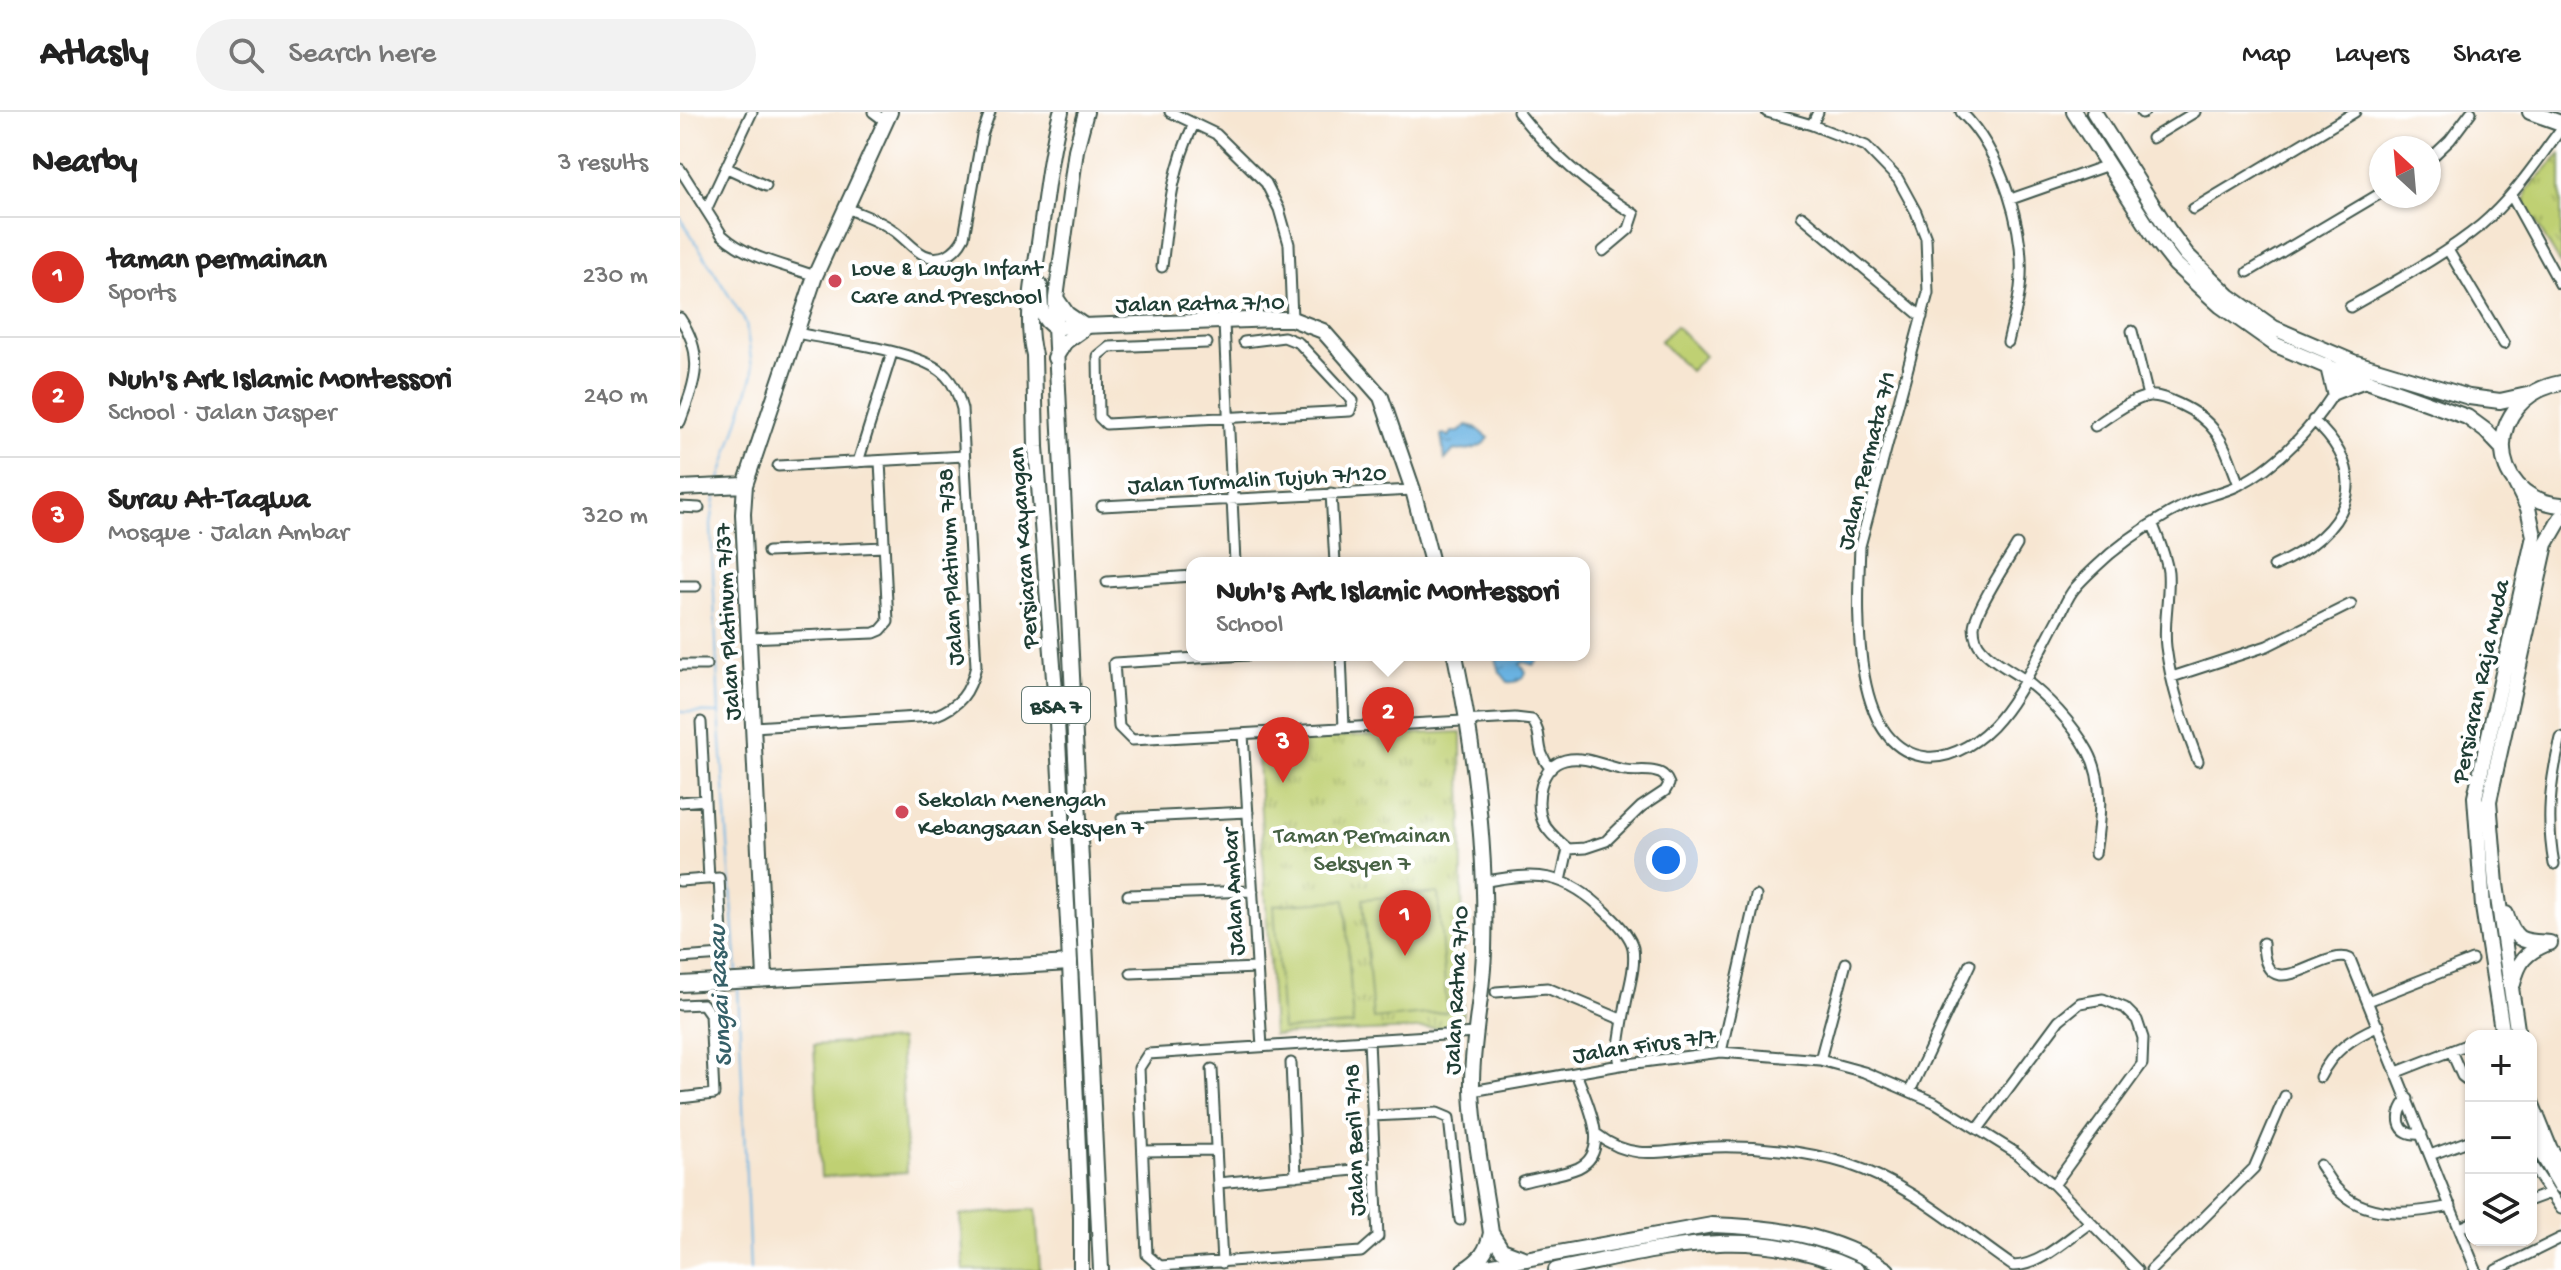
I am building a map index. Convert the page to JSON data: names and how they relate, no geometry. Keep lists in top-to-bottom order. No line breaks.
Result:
{"streets":{"main road":["Jalan Ratna 7/10","Persiaran Kayangan","Jalan Platinum 7/37","Persiaran Raja Muda","BSA 7"],"street":["Jalan Permata 7/1","Jalan Turmalin Tujuh 7/120","Jalan Platinum 7/38","Jalan Ambar","Jalan Firus 7/7","Jalan Beril 7/18"]},"crossings":[["Jalan Ratna 7/10","Jalan Turmalin Tujuh 7/120"],["Jalan Ratna 7/10","Persiaran Kayangan"],["Jalan Ratna 7/10","Jalan Firus 7/7"],["Jalan Platinum 7/38","Jalan Platinum 7/37"]],"water":["Sungai Rasau"],"parks":["Taman Permainan Seksyen 7"],"places":["Love & Laugh Infant Care and Preschool","Sekolah Menengah Kebangsaan Seksyen 7"],"north":"top left","page":{"header":"Atlasly","search":"Search here","nav":["Map","Layers","Share"],"heading":["Nearby","3 results"],"list":[{"mark":"1","name":"taman permainan","note":"Sports","value":"230 m"},{"mark":"2","name":"Nuh's Ark Islamic Montessori","note":"School · Jalan Jasper","value":"240 m"},{"mark":"3","name":"Surau At-Taqwa","note":"Mosque · Jalan Ambar","value":"320 m"}],"popup":["Nuh's Ark Islamic Montessori","School"],"pins":["2","3","1"],"map_buttons":["+","−"]}}
